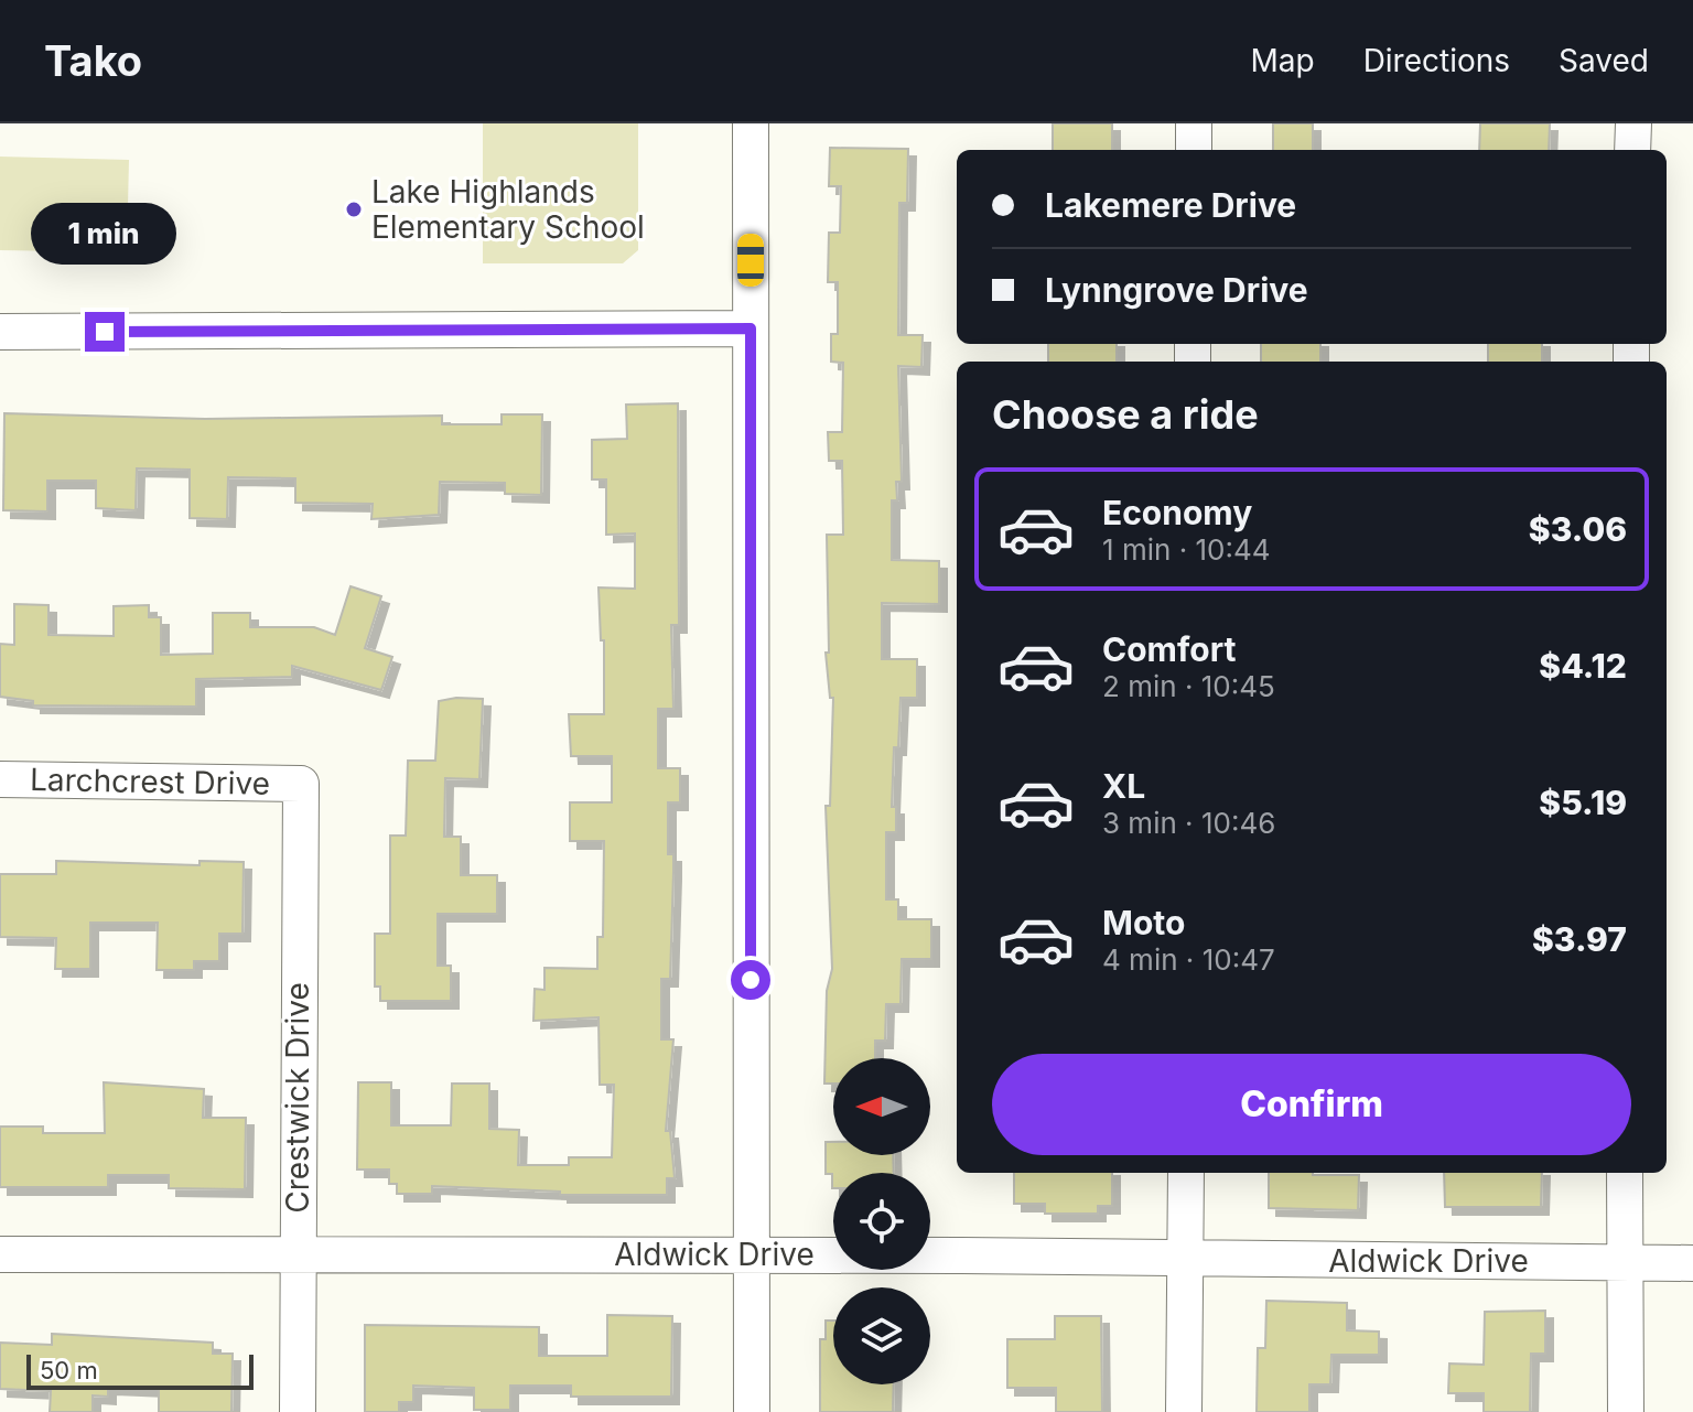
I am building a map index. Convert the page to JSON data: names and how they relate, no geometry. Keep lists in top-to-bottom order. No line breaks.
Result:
{"streets":{"street":["Larchcrest Drive","Crestwick Drive","Aldwick Drive"]},"crossings":[["Larchcrest Drive","Crestwick Drive"],["Crestwick Drive","Aldwick Drive"]],"places":["Lake Highlands Elementary School"],"scale_bar":"50 m","north":"left","page":{"header":"Tako","nav":["Map","Directions","Saved"],"banner":["Lakemere Drive","Lynngrove Drive"],"bubble":"1 min","heading":"Choose a ride","list":[{"name":"Economy","note":"1 min · 10:44","value":"$3.06"},{"name":"Comfort","note":"2 min · 10:45","value":"$4.12"},{"name":"XL","note":"3 min · 10:46","value":"$5.19"},{"name":"Moto","note":"4 min · 10:47","value":"$3.97"}],"buttons":"Confirm","scale":"50 m"}}
